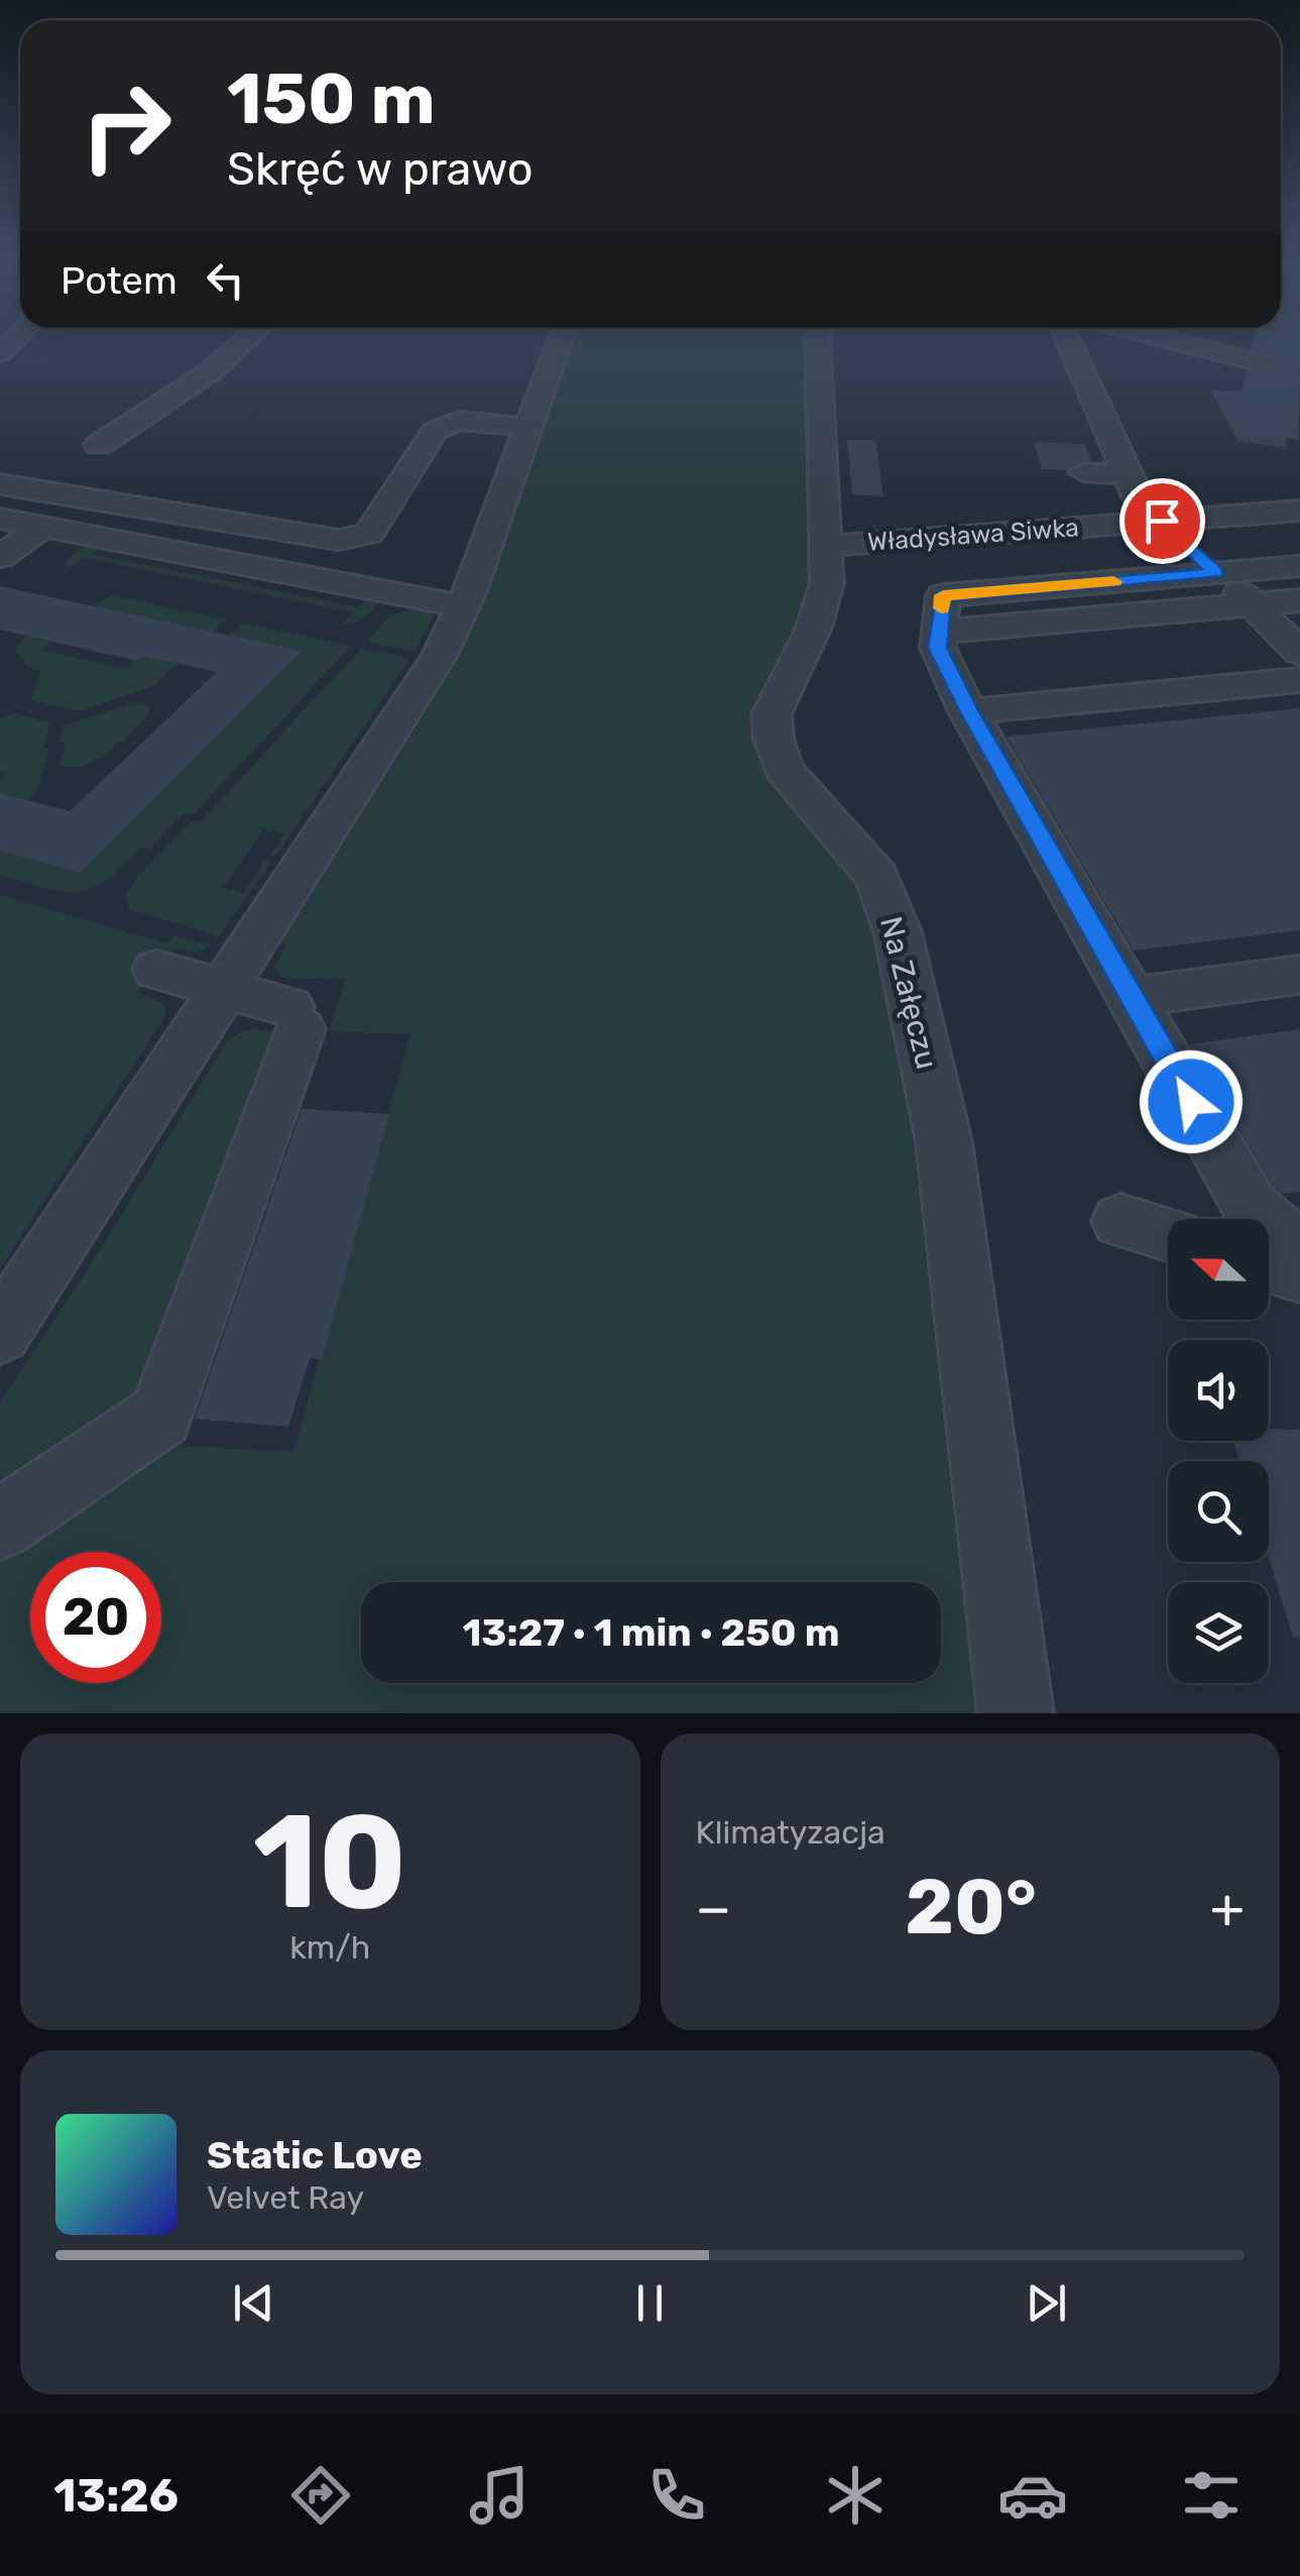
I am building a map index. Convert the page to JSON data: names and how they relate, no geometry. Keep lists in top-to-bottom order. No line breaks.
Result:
{"streets":{"street":["Władysława Siwka","Na Załęczu"]},"crossings":[["Władysława Siwka","Na Załęczu"]],"north":"left","page":{"turn":["150 m","Skręć w prawo"],"then":"Potem","limit":"20","trip":"13:27 · 1 min · 250 m","tile":[["10","km/h"],"Klimatyzacja"],"heat":["−","20°","+"],"song":["Static Love","Velvet Ray"],"tabs":"13:26"}}
